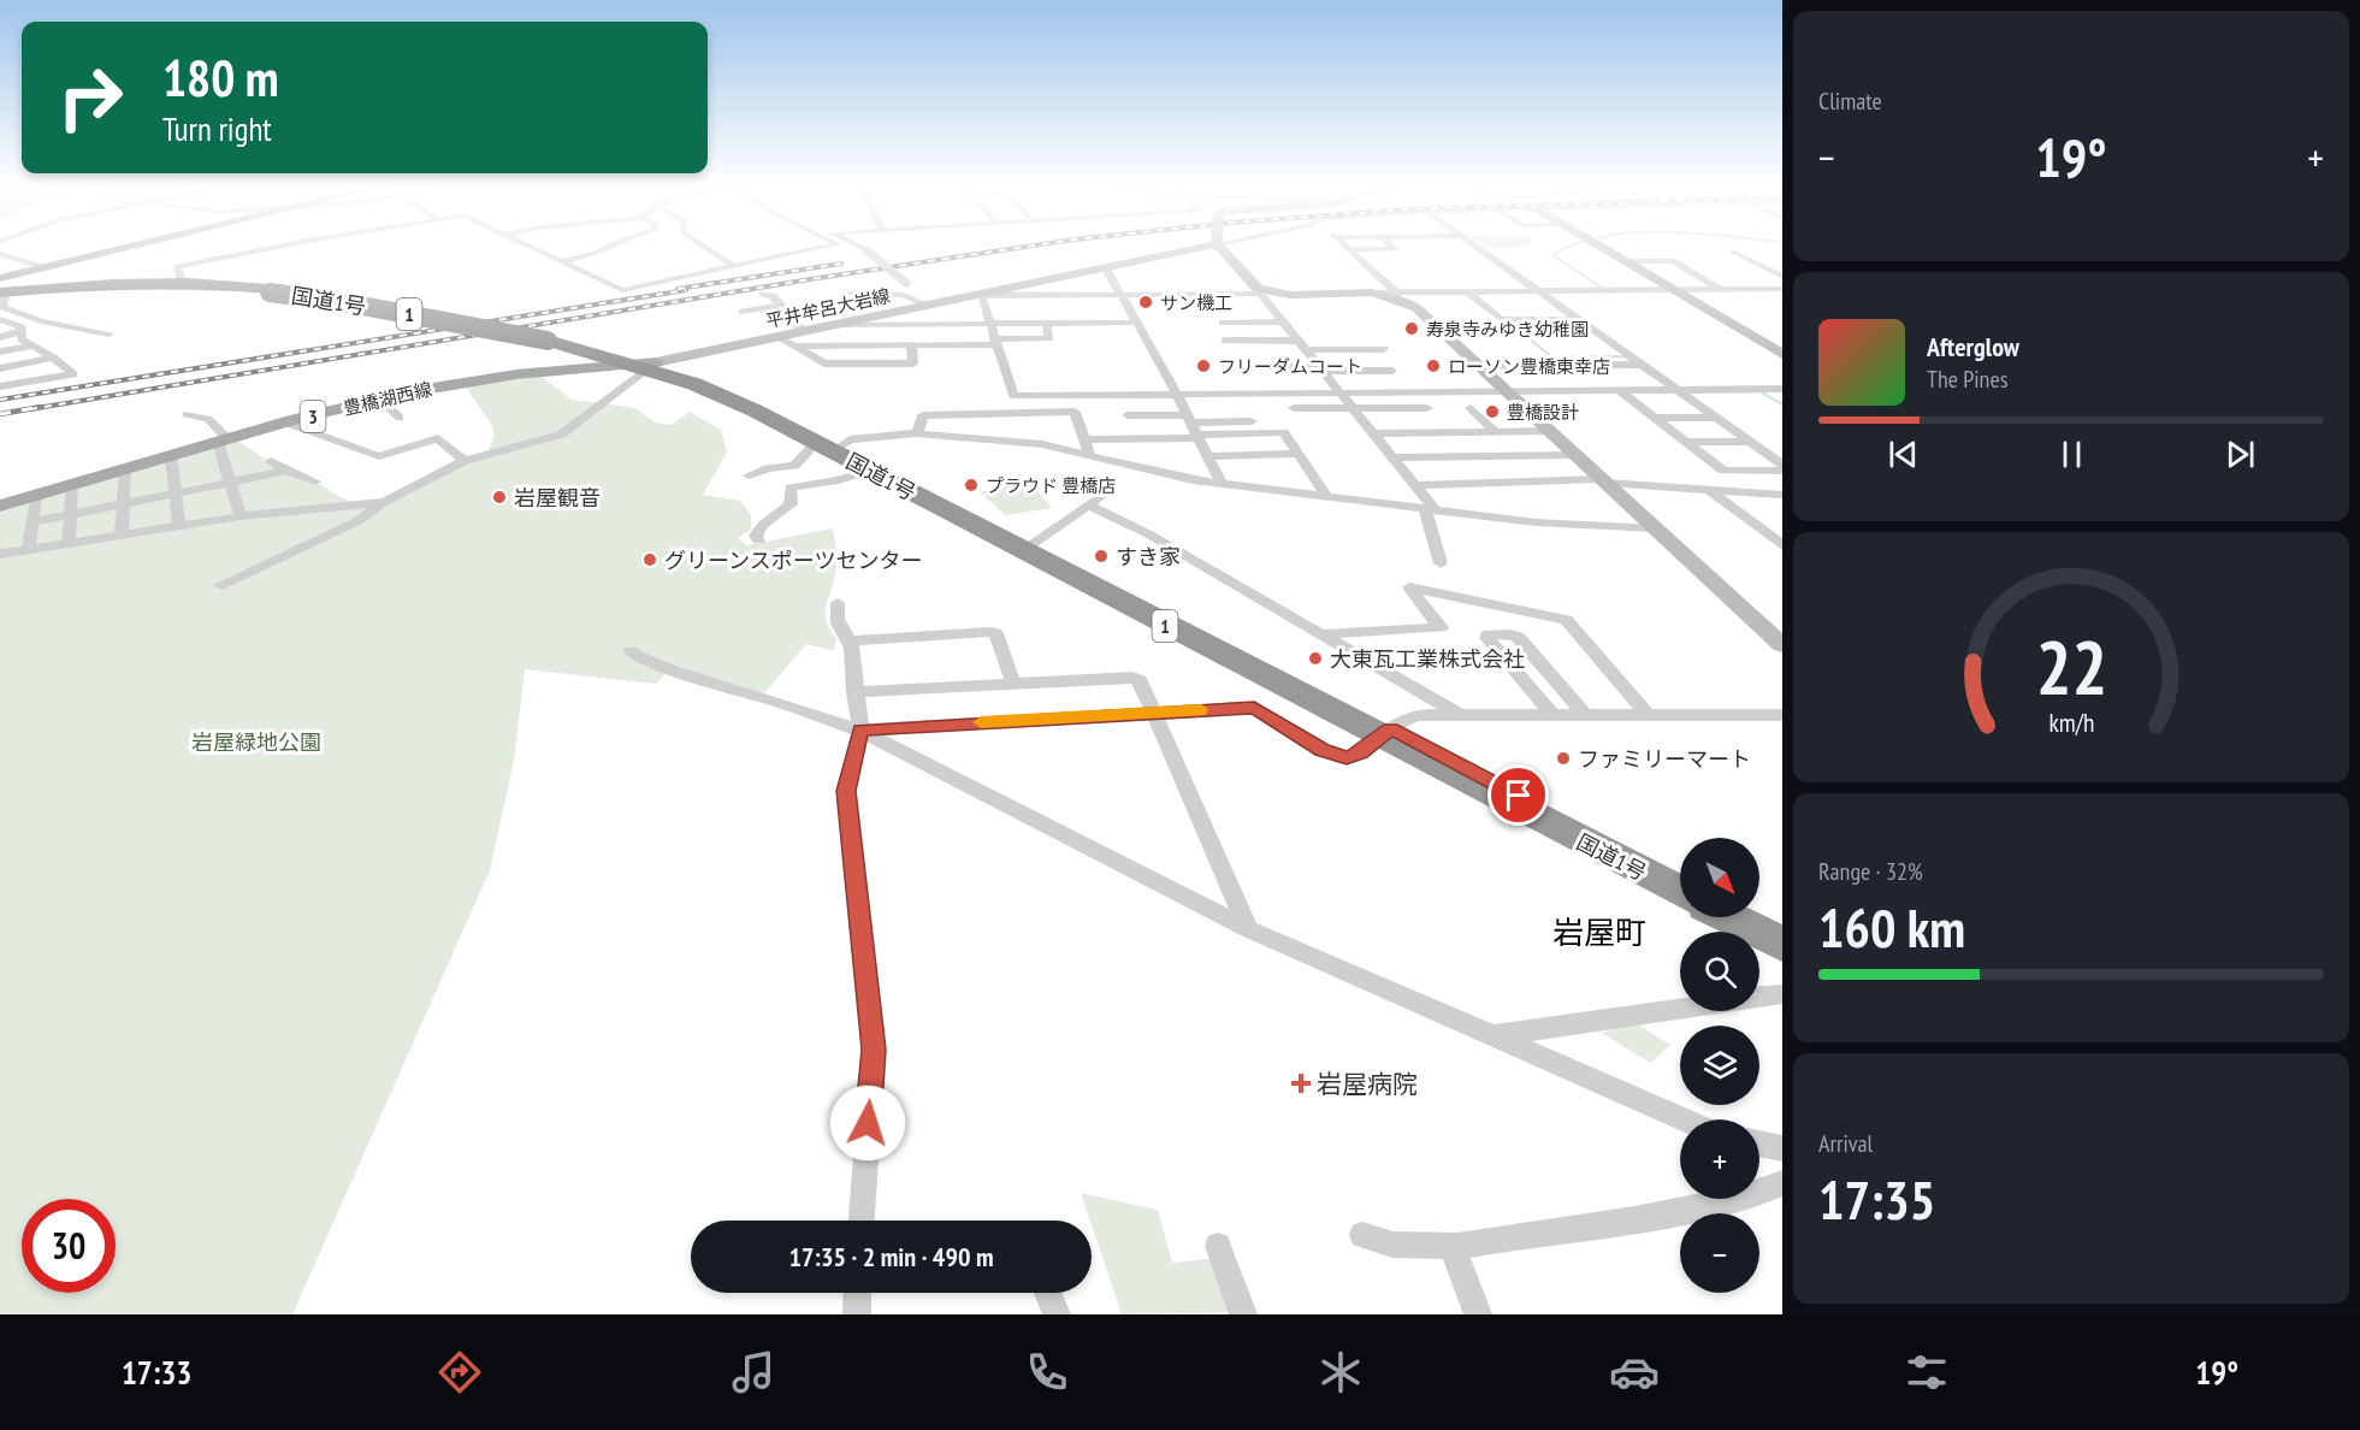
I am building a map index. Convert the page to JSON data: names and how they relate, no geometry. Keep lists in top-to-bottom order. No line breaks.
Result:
{"streets":{"highway":["国道1号","1"],"main road":["豊橋湖西線","3"],"street":["平井牟呂大岩線"]},"crossings":[["国道1号","平井牟呂大岩線"],["国道1号","豊橋湖西線"],["平井牟呂大岩線","豊橋湖西線"]],"districts":["岩屋町"],"parks":["岩屋緑地公園"],"places":{"other":["サン機工","寿泉寺みゆき幼稚園","フリーダムコート","ローソン豊橋東幸店","豊橋設計","プラウド 豊橋店","岩屋観音","すき家","グリーンスポーツセンター","大東瓦工業株式会社","ファミリーマート"],"health":["岩屋病院"]},"north":"bottom right","page":{"tile":["Climate",["Range · 32%","160 km"],["Arrival","17:35"]],"turn":["180 m","Turn right"],"heat":["−","19°","+"],"song":["Afterglow","The Pines"],"map_buttons":["+","−"],"limit":"30","trip":"17:35 · 2 min · 490 m","tabs":["17:33","19°"],"gauge":["22","km/h"]}}
